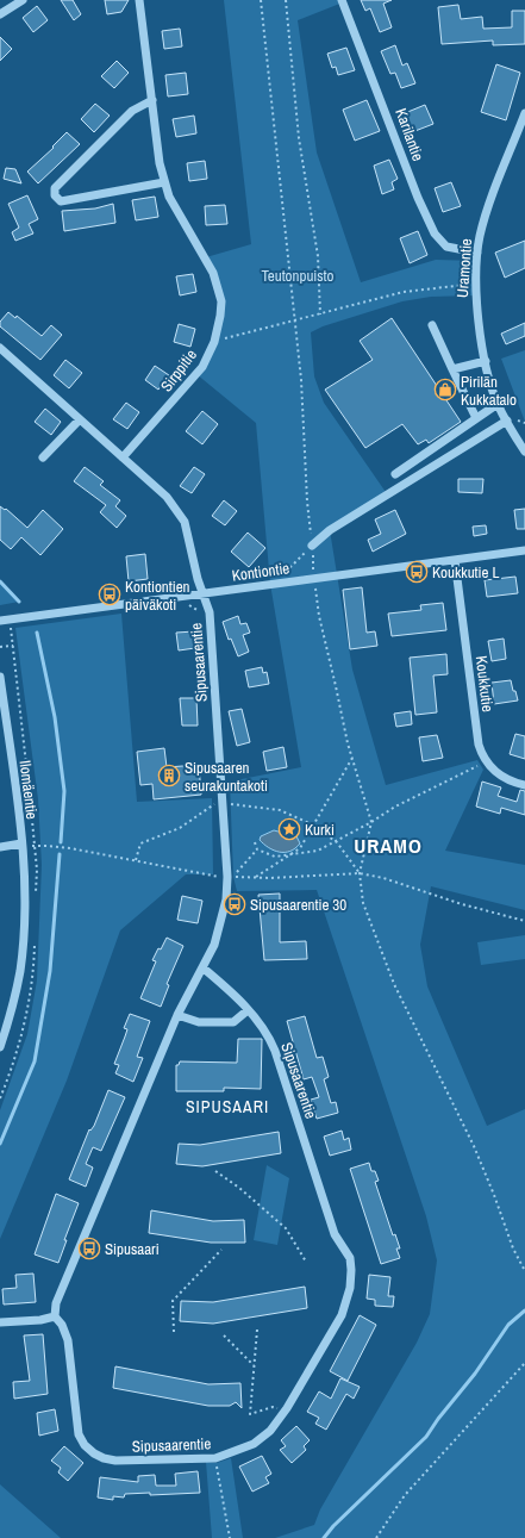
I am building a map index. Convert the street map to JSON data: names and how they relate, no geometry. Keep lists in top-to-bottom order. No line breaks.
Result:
{"streets":{"street":["Karilantie","Uramontie","Sirppitie","Kontiontie","Sipusaarentie","Koukkutie","Ilomäentie"]},"crossings":[["Karilantie","Uramontie"],["Sirppitie","Sipusaarentie"],["Kontiontie","Sipusaarentie"],["Kontiontie","Koukkutie"]],"districts":["URAMO","SIPUSAARI"],"parks":["Teutonpuisto"],"places":{"shop":["Pirilän Kukkatalo"],"bus stop":["Koukkutie L","Kontiontien päiväkoti","Sipusaarentie 30","Sipusaari"],"building":["Sipusaaren seurakuntakoti"],"place":["Kurki"]}}
